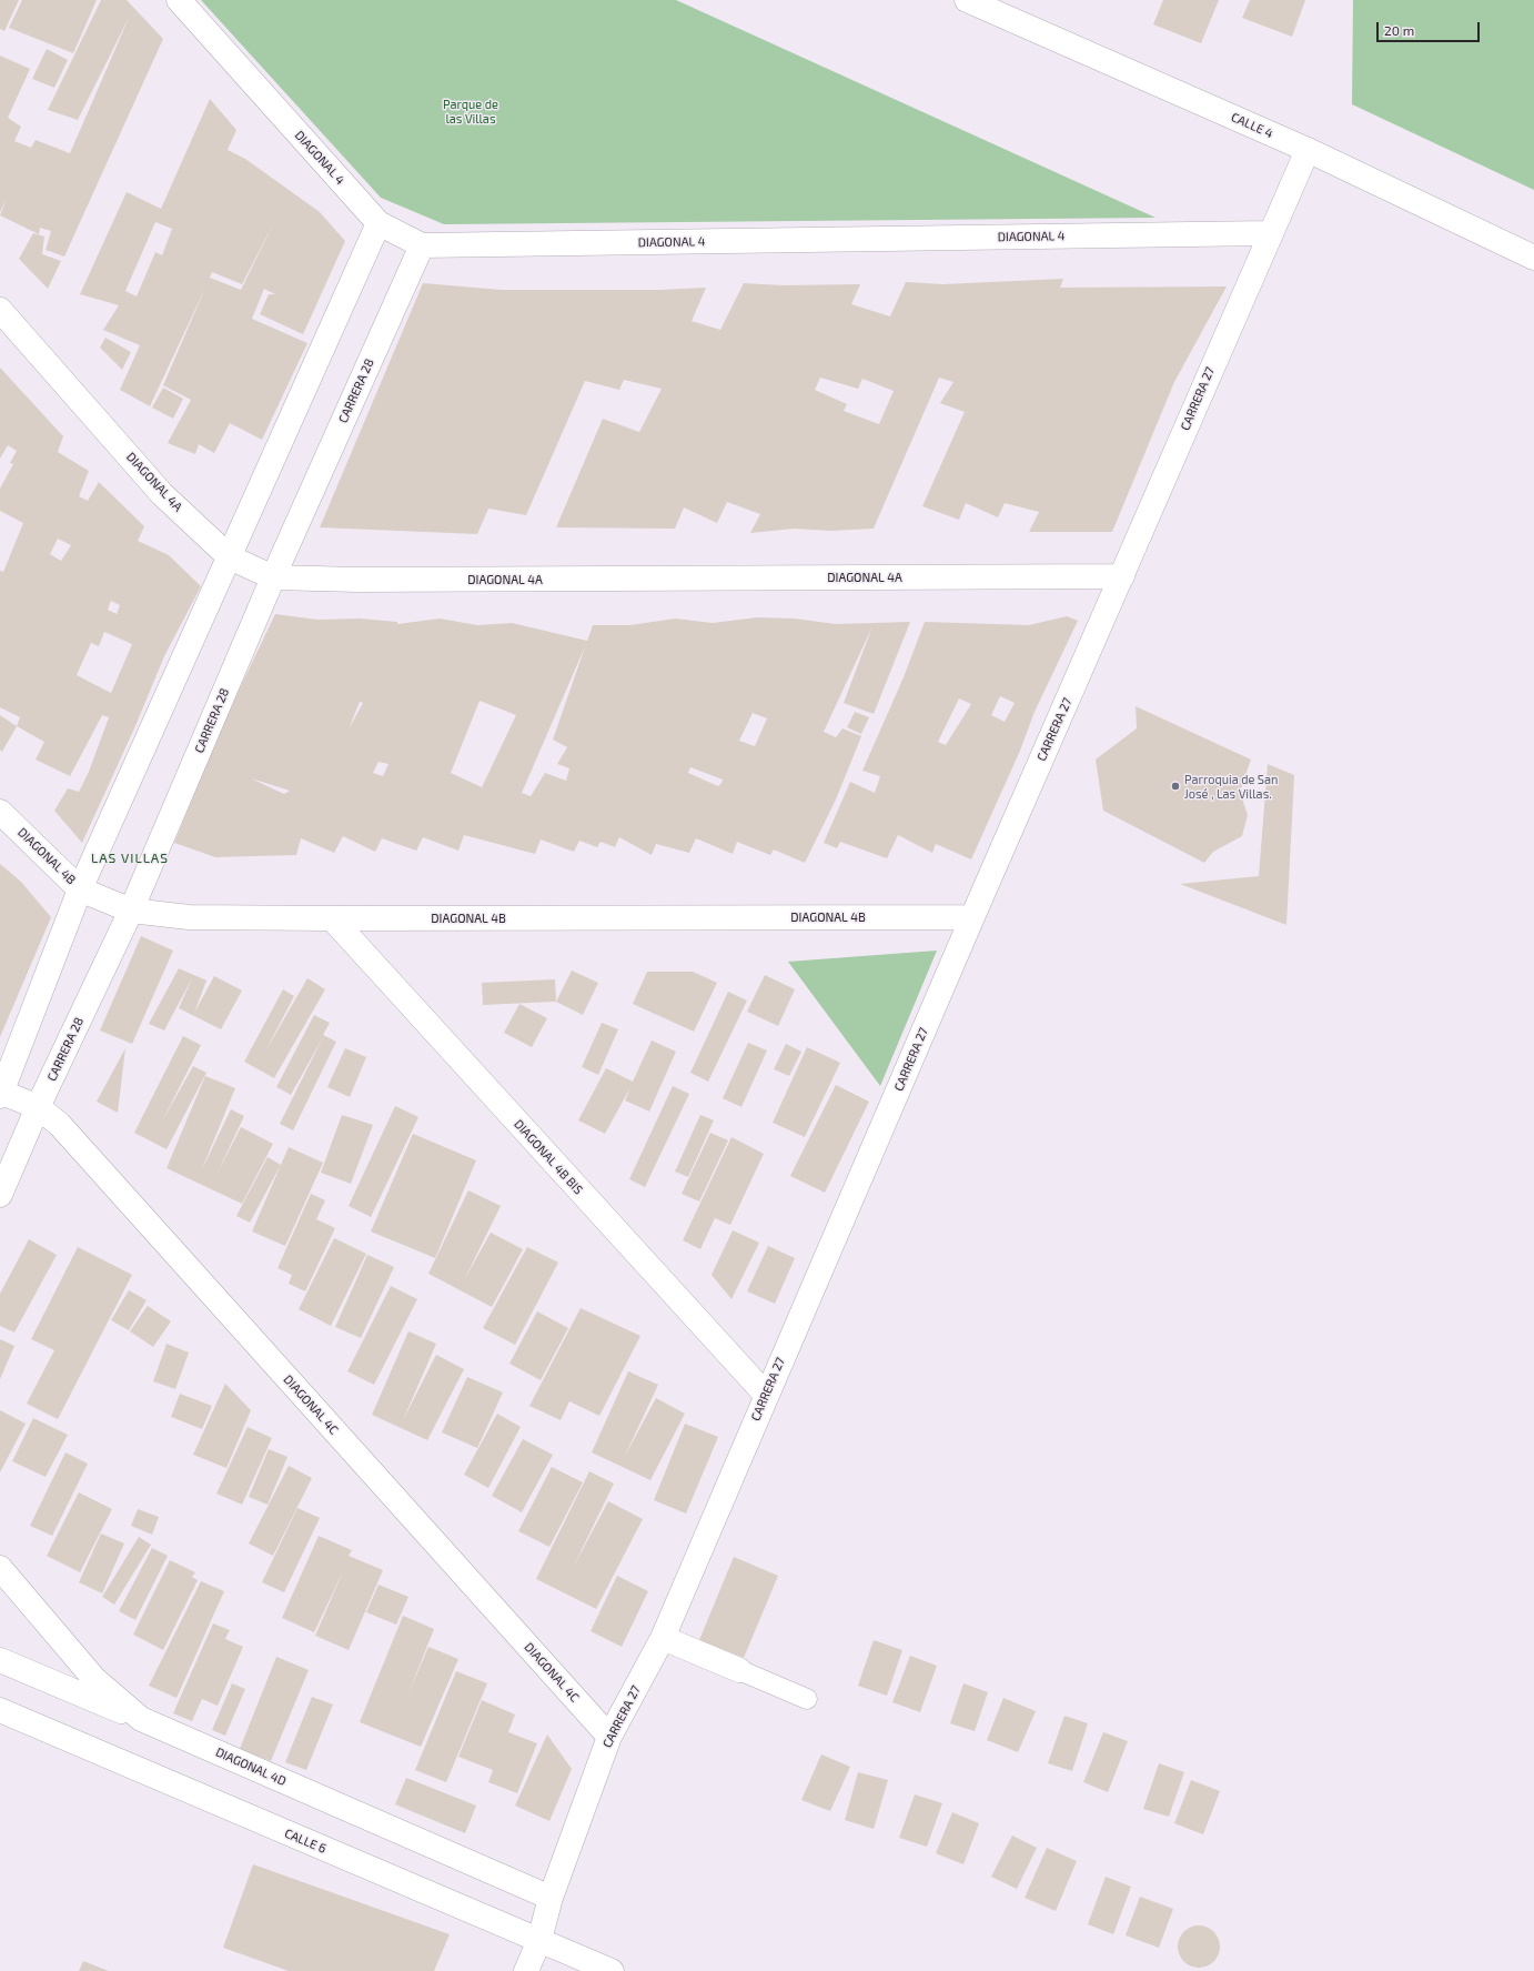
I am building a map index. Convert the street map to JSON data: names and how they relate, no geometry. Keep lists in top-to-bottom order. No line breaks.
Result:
{"streets":{"street":["CALLE 4","DIAGONAL 4","CARRERA 28","CARRERA 27","DIAGONAL 4A","DIAGONAL 4B","DIAGONAL 4B BIS","DIAGONAL 4C","DIAGONAL 4D","CALLE 6"]},"crossings":[["CALLE 4","CARRERA 27"],["DIAGONAL 4","CARRERA 28"],["DIAGONAL 4","CARRERA 27"],["CARRERA 28","DIAGONAL 4A"],["CARRERA 28","DIAGONAL 4B"],["CARRERA 28","DIAGONAL 4C"],["CARRERA 27","DIAGONAL 4A"],["CARRERA 27","DIAGONAL 4B"],["CARRERA 27","DIAGONAL 4B BIS"],["CARRERA 27","DIAGONAL 4C"],["CARRERA 27","DIAGONAL 4D"],["CARRERA 27","CALLE 6"],["DIAGONAL 4B","DIAGONAL 4B BIS"]],"districts":["LAS VILLAS"],"parks":["Parque de las Villas"],"places":["Parroquia de San José , Las Villas."],"scale_bar":"20 m"}
